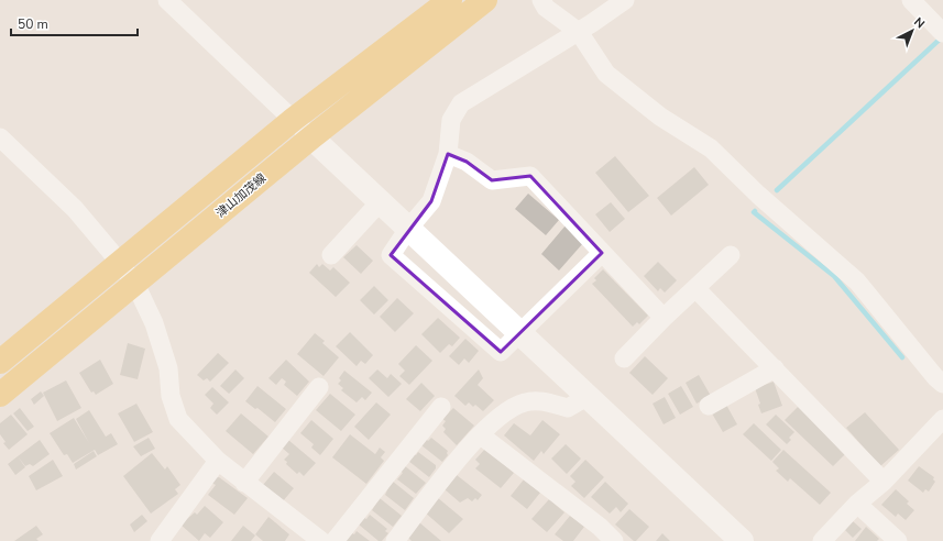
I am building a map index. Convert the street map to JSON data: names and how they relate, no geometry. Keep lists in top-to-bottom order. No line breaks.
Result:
{"streets":{"main road":["津山加茂線"]},"scale_bar":"50 m","north":"top right"}
